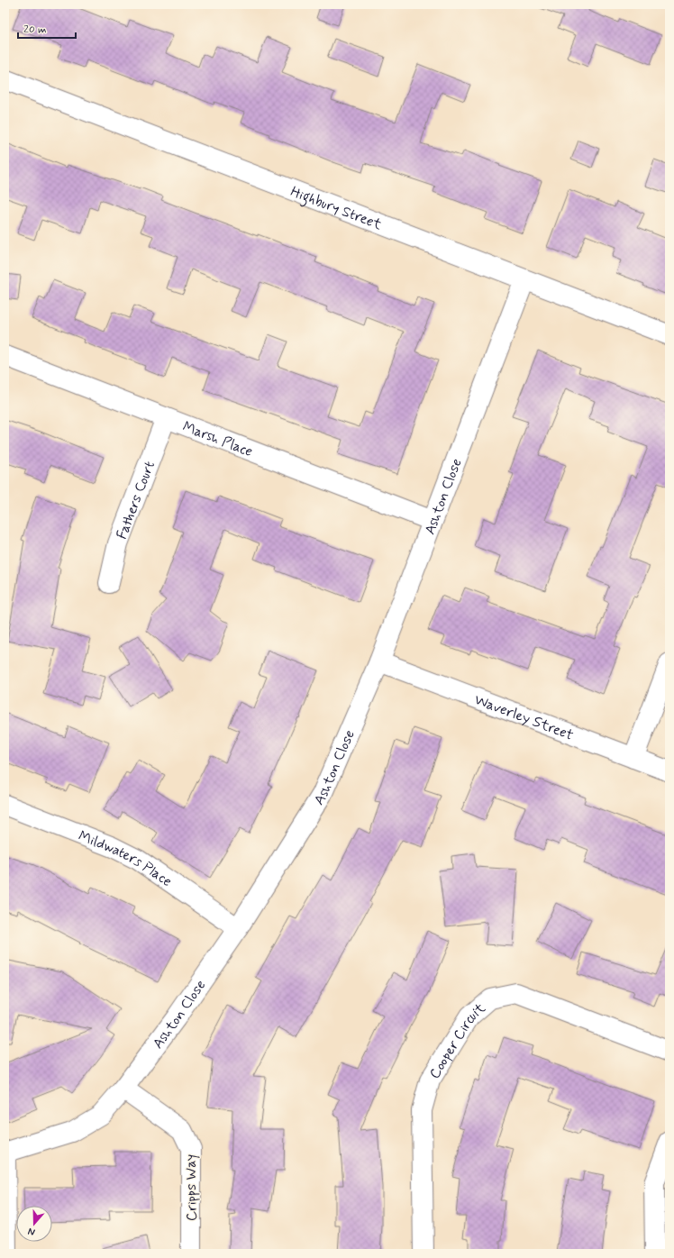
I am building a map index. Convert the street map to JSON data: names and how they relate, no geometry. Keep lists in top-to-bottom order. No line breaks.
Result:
{"streets":{"street":["Highbury Street","Marsh Place","Ashton Close","Fathers Court","Waverley Street","Mildwaters Place","Cooper Circuit","Cripps Way"]},"crossings":[["Highbury Street","Ashton Close"],["Marsh Place","Ashton Close"],["Marsh Place","Fathers Court"],["Ashton Close","Waverley Street"],["Ashton Close","Mildwaters Place"],["Ashton Close","Cripps Way"]],"scale_bar":"20 m","north":"bottom"}
